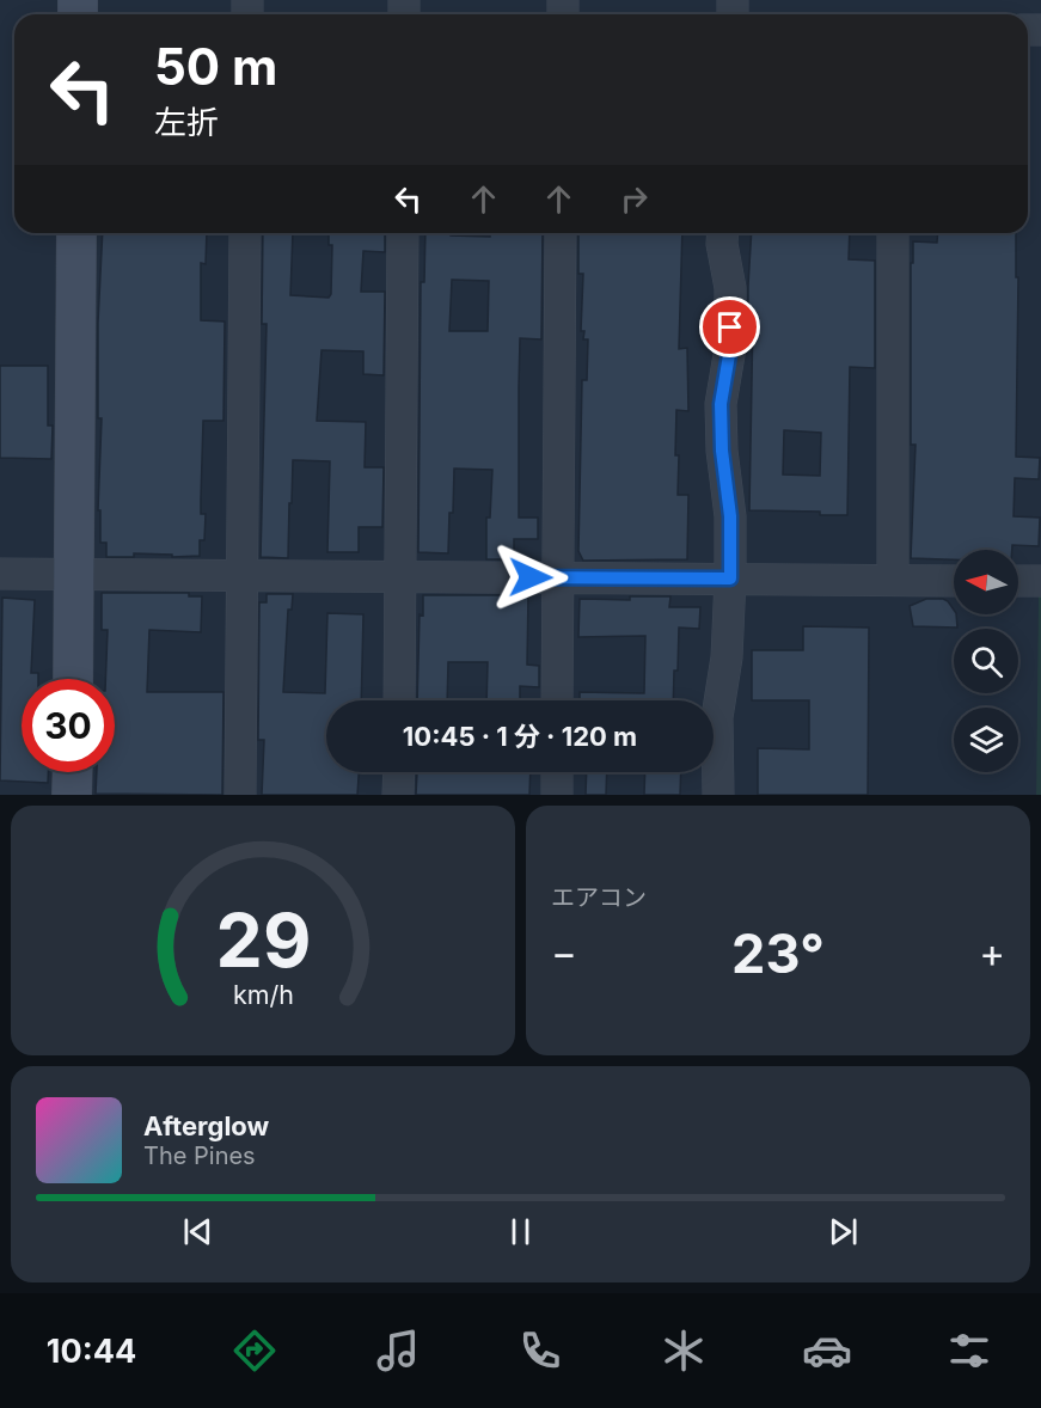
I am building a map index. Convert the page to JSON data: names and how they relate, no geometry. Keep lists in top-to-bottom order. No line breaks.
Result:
{"north":"left","page":{"turn":["50 m","左折"],"limit":"30","trip":"10:45 · 1 分 · 120 m","tile":"エアコン","heat":["−","23°","+"],"song":["Afterglow","The Pines"],"tabs":"10:44","gauge":["29","km/h"]}}
